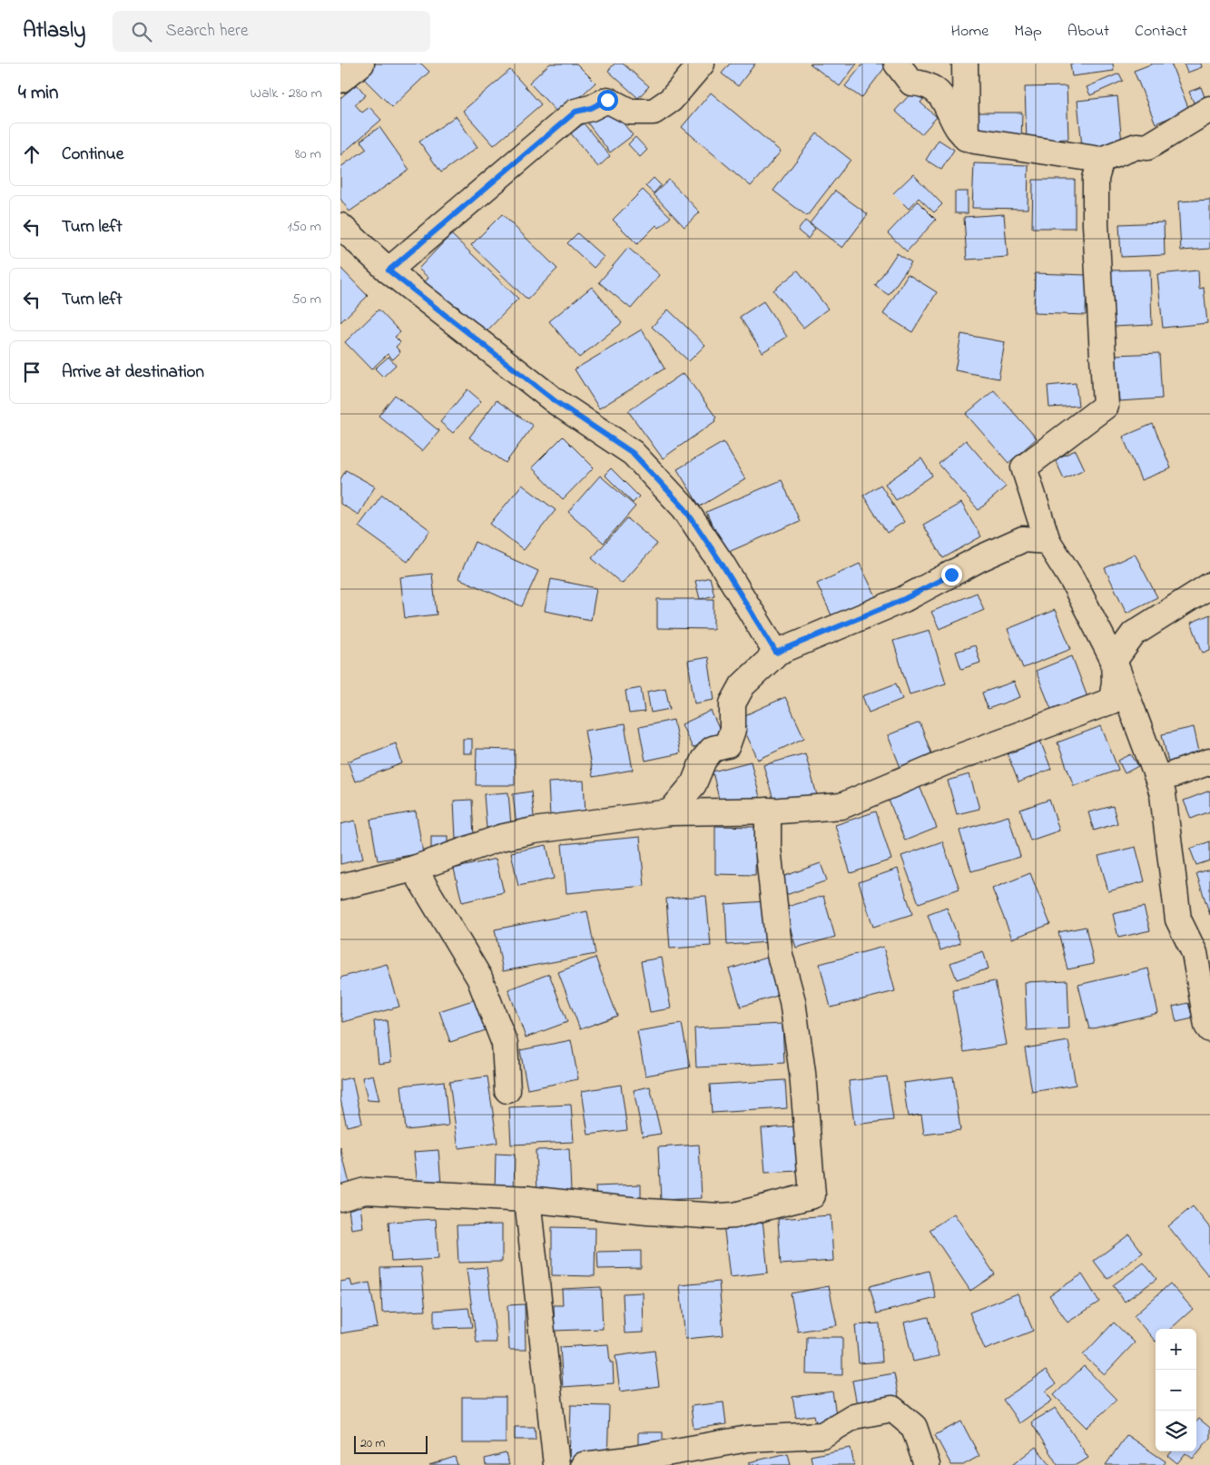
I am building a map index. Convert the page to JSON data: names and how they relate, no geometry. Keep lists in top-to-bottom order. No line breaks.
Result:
{"scale_bar":"20 m","page":{"header":"Atlasly","search":"Search here","nav":["Home","Map","About","Contact"],"heading":["4 min","Walk · 280 m"],"list":[["Continue","80 m"],["Turn left","150 m"],["Turn left","50 m"],"Arrive at destination"],"map_buttons":["+","−"],"scale":"20 m"}}
